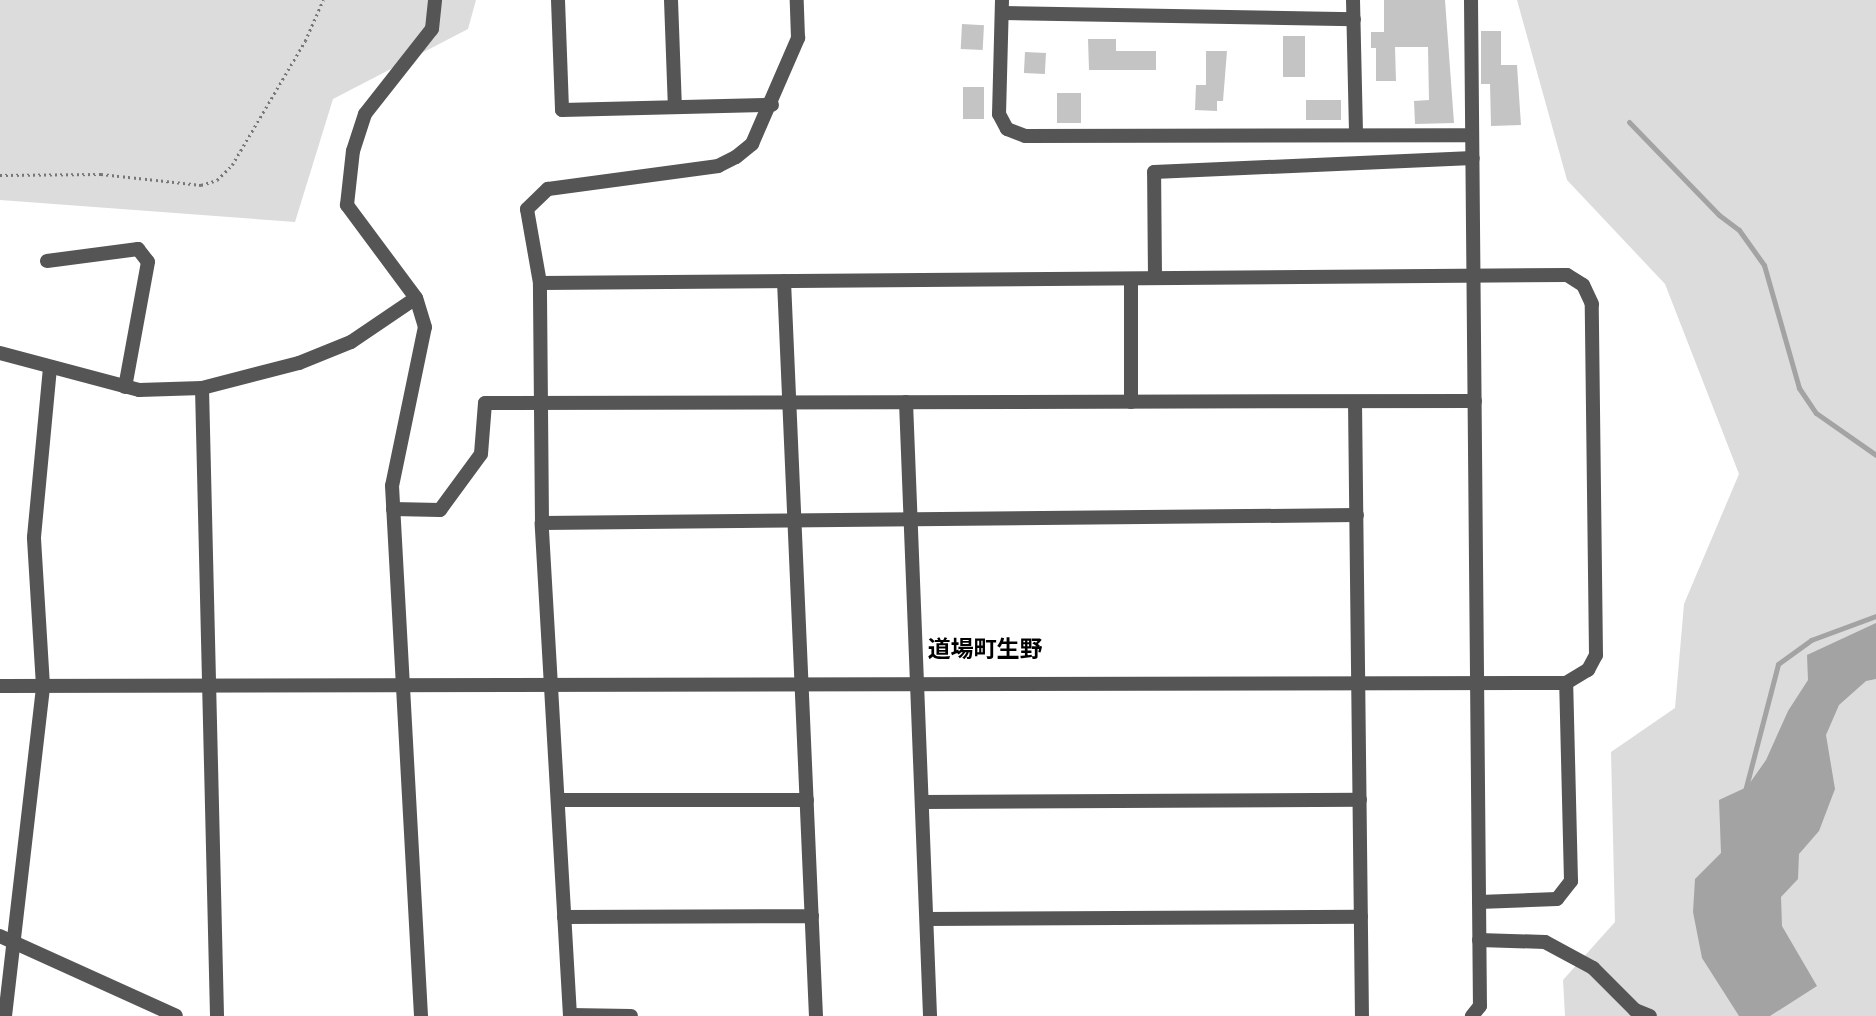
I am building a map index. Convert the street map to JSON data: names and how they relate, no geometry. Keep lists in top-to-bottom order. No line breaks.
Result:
{"districts":["道場町生野"]}
